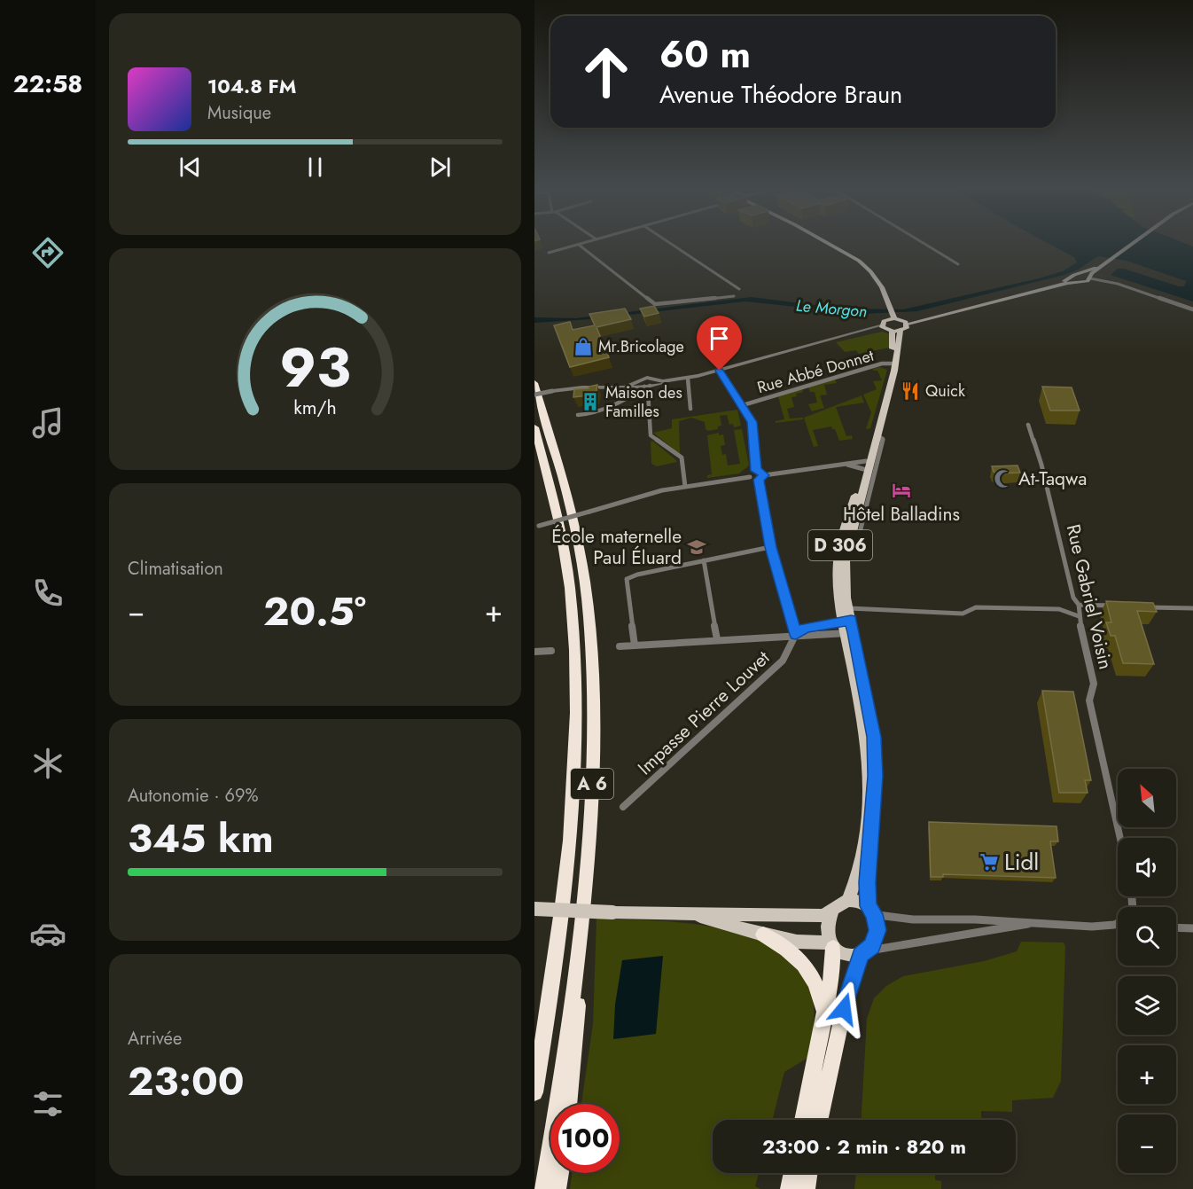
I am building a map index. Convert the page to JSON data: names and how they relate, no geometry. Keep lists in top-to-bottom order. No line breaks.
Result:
{"streets":{"highway":["A 6"],"main road":["D 306"],"street":["Rue Abbé Donnet","Rue Gabriel Voisin","Impasse Pierre Louvet"]},"crossings":[["Rue Abbé Donnet","D 306"]],"water":["Le Morgon"],"places":{"shop":["Mr.Bricolage"],"restaurant":["Quick"],"building":["Maison des Familles"],"mosque":["At-Taqwa"],"hotel":["Hôtel Balladins"],"school or university":["École maternelle Paul Éluard"],"supermarket":["Lidl"]},"north":"top left","page":{"tabs":"22:58","turn":["60 m","Avenue Théodore Braun"],"song":["104.8 FM","Musique"],"tile":["Climatisation",["Autonomie · 69%","345 km"],["Arrivée","23:00"]],"heat":["−","20.5°","+"],"map_buttons":["+","−"],"limit":"100","trip":"23:00 · 2 min · 820 m","gauge":["93","km/h"]}}
